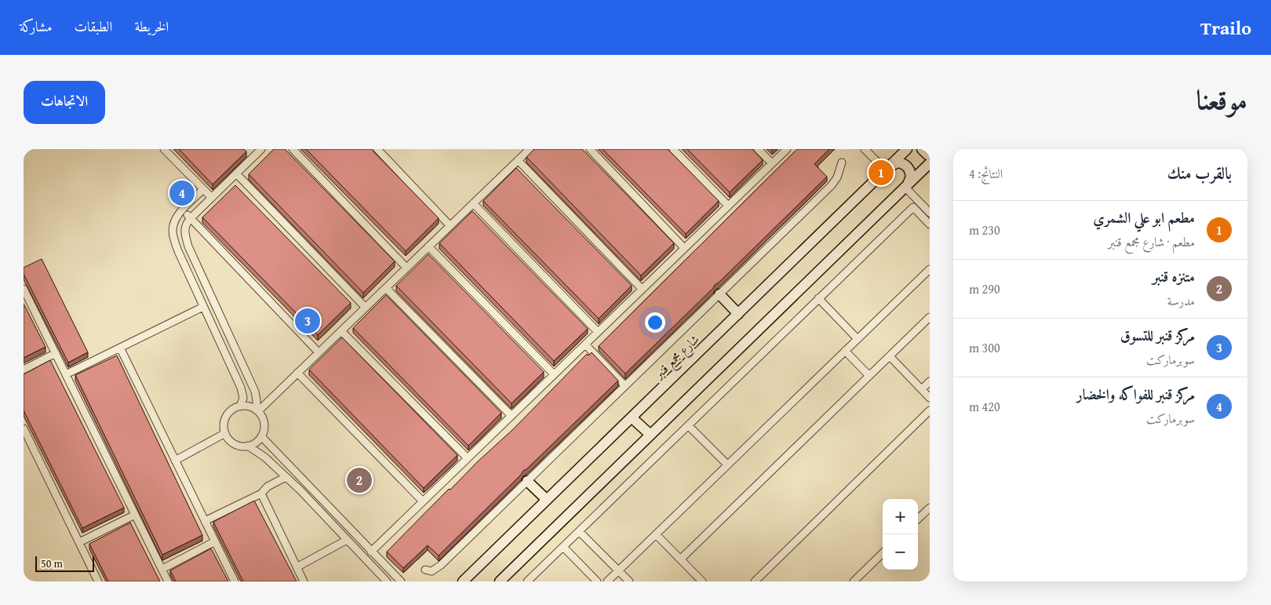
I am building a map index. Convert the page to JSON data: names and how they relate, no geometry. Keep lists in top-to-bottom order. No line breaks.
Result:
{"streets":{"main road":["شارع مجمع قنبر"]},"scale_bar":"50 m","page":{"header":"Trailo","nav":["الخريطة","الطبقات","مشاركة"],"title":"موقعنا","buttons":"الاتجاهات","heading":["بالقرب منك","النتائج: 4"],"pins":["1","4","3","2"],"list":[{"mark":"1","name":"مطعم ابو علي الشمري","note":"مطعم · شارع مجمع قنبر","value":"230 m"},{"mark":"2","name":"متنزه قنبر","note":"مدرسة","value":"290 m"},{"mark":"3","name":"مركز قنبر للتسوق","note":"سوبرماركت","value":"300 m"},{"mark":"4","name":"مركز قنبر للفواكه والخضار","note":"سوبرماركت","value":"420 m"}],"map_buttons":["+","−"],"scale":"50 m"}}
